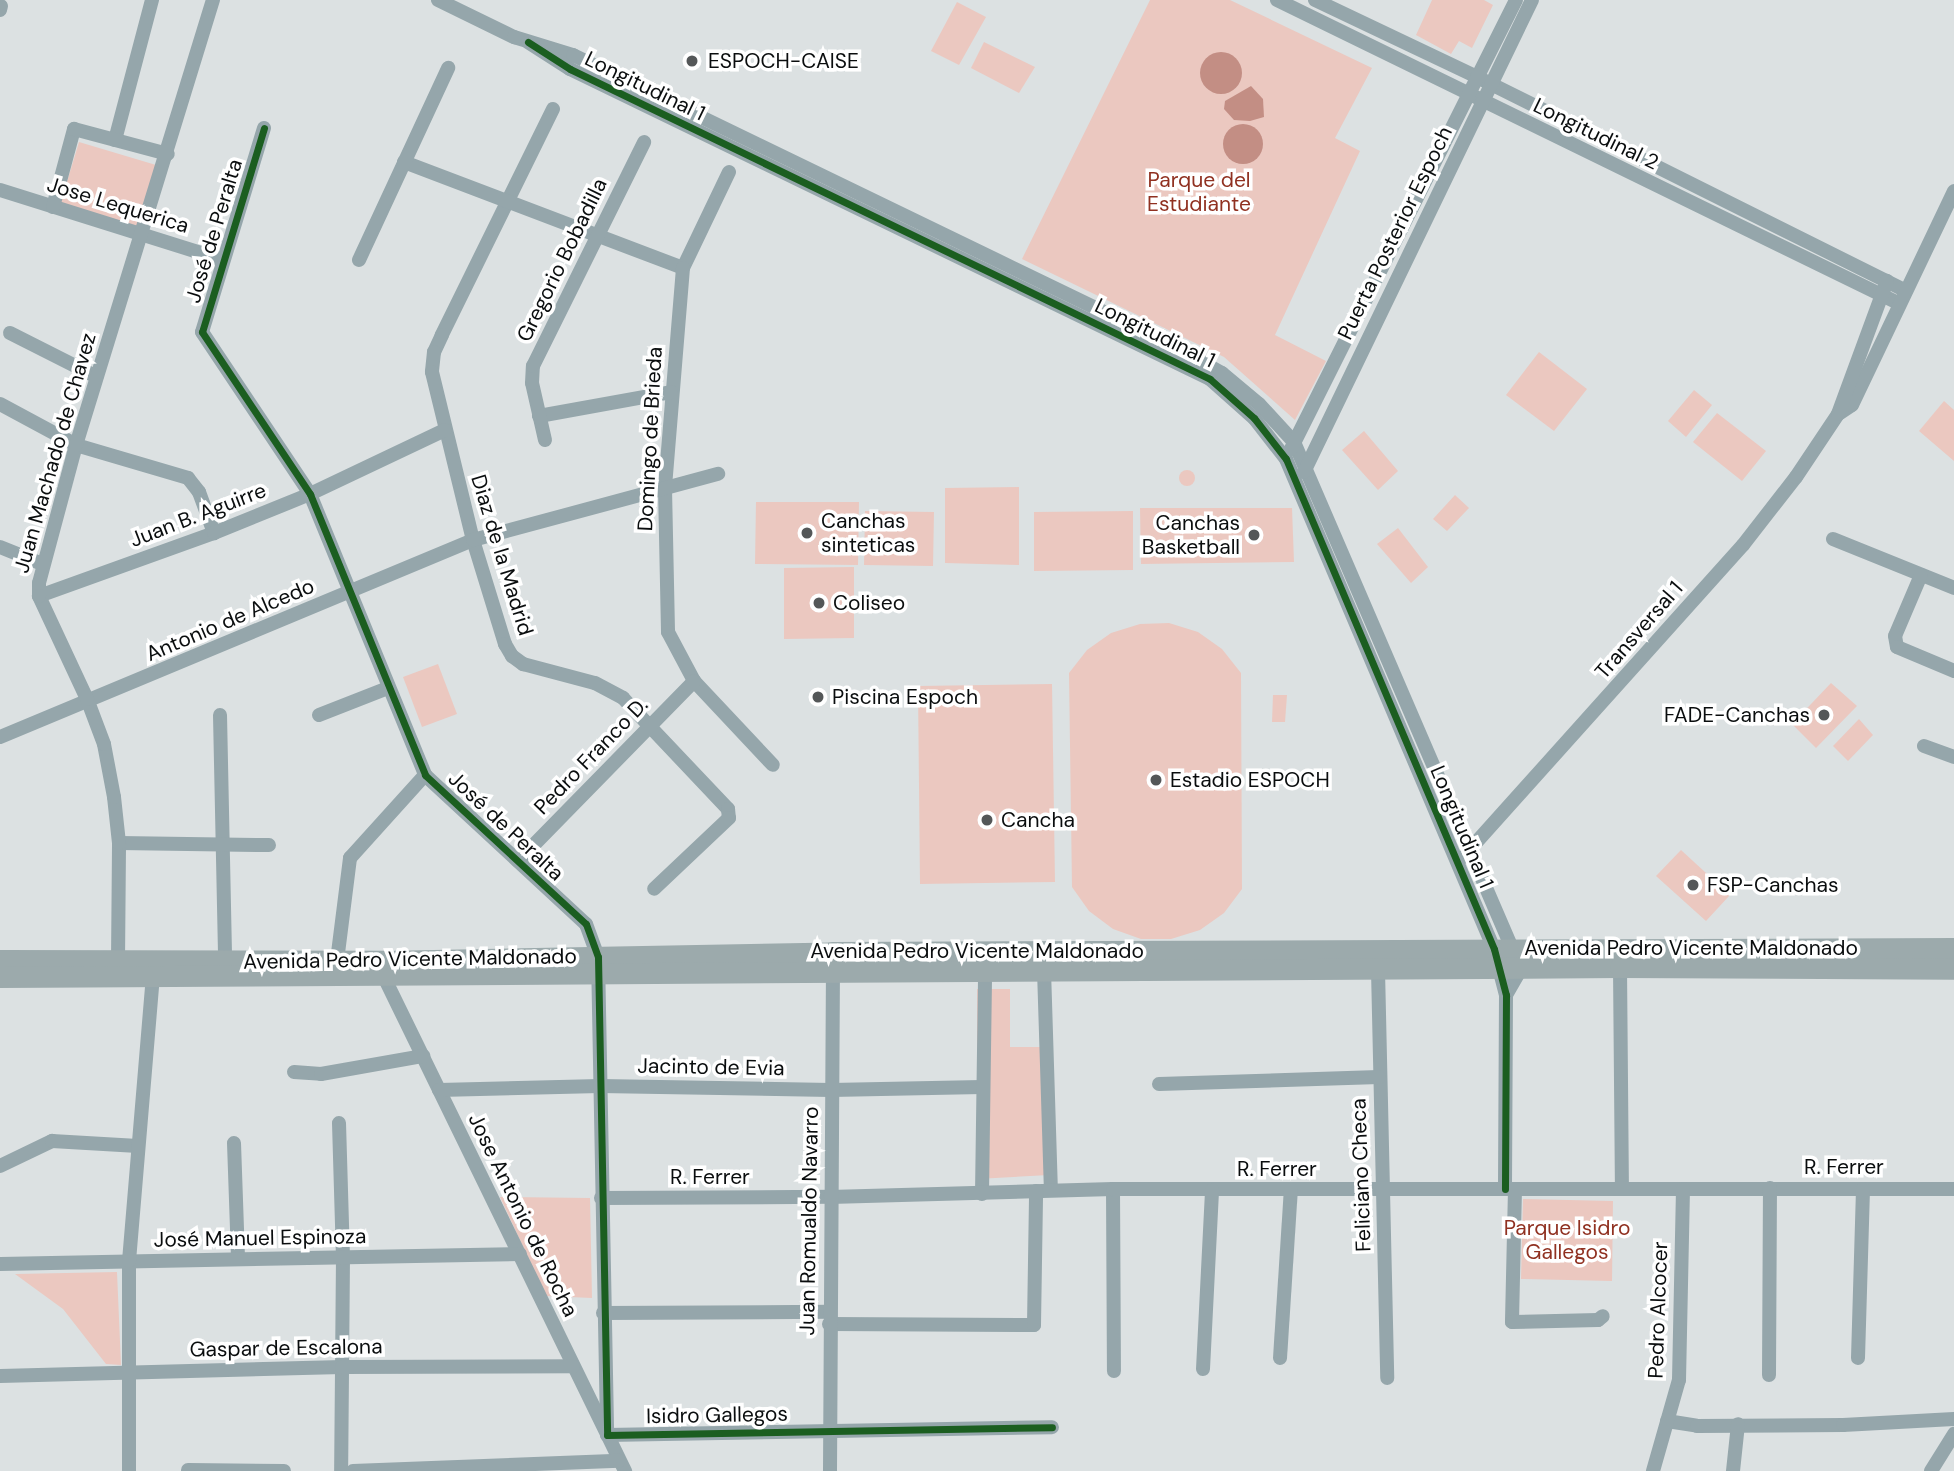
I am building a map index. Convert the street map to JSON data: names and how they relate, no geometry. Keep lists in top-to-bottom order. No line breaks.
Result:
{"streets":{"main road":["Avenida Pedro Vicente Maldonado"],"street":["Longitudinal 1","Longitudinal 2","Jose Lequerica","José de Peralta","Puerta Posterior Espoch","Gregorio Bobadilla","Domingo de Brieda","Juan Machado de Chavez","Juan B. Aguirre","Diaz de la Madrid","Antonio de Alcedo","Transversal 1","Pedro Franco D.","Jacinto de Evia","R. Ferrer","Feliciano Checa","Jose Antonio de Rocha","Juan Romualdo Navarro","José Manuel Espinoza","Pedro Alcocer","Gaspar de Escalona","Isidro Gallegos"]},"crossings":[["Longitudinal 1","Puerta Posterior Espoch"],["Longitudinal 1","Transversal 1"],["Longitudinal 1","Avenida Pedro Vicente Maldonado"],["Longitudinal 2","Puerta Posterior Espoch"],["Longitudinal 2","Transversal 1"],["Jose Lequerica","José de Peralta"],["Jose Lequerica","Juan Machado de Chavez"],["José de Peralta","Juan B. Aguirre"],["José de Peralta","Antonio de Alcedo"],["José de Peralta","Pedro Franco D."],["José de Peralta","Avenida Pedro Vicente Maldonado"],["José de Peralta","Jacinto de Evia"],["José de Peralta","R. Ferrer"],["José de Peralta","Jose Antonio de Rocha"],["José de Peralta","Isidro Gallegos"],["Domingo de Brieda","Antonio de Alcedo"],["Domingo de Brieda","Pedro Franco D."],["Juan Machado de Chavez","Juan B. Aguirre"],["Juan Machado de Chavez","Antonio de Alcedo"],["Juan Machado de Chavez","Avenida Pedro Vicente Maldonado"],["Juan B. Aguirre","Diaz de la Madrid"],["Diaz de la Madrid","Antonio de Alcedo"],["Diaz de la Madrid","Pedro Franco D."],["Avenida Pedro Vicente Maldonado","Feliciano Checa"],["Avenida Pedro Vicente Maldonado","Jose Antonio de Rocha"],["Avenida Pedro Vicente Maldonado","Juan Romualdo Navarro"],["Jacinto de Evia","Jose Antonio de Rocha"],["Jacinto de Evia","Juan Romualdo Navarro"],["R. Ferrer","Feliciano Checa"],["R. Ferrer","Juan Romualdo Navarro"],["R. Ferrer","Pedro Alcocer"],["Jose Antonio de Rocha","José Manuel Espinoza"],["Jose Antonio de Rocha","Gaspar de Escalona"],["Jose Antonio de Rocha","Isidro Gallegos"],["Juan Romualdo Navarro","Isidro Gallegos"]],"parks":["Parque del Estudiante","Parque Isidro Gallegos"],"places":["ESPOCH-CAISE","Canchas sinteticas","Canchas Basketball","Coliseo","Piscina Espoch","FADE-Canchas","Estadio ESPOCH","Cancha","FSP-Canchas"]}
